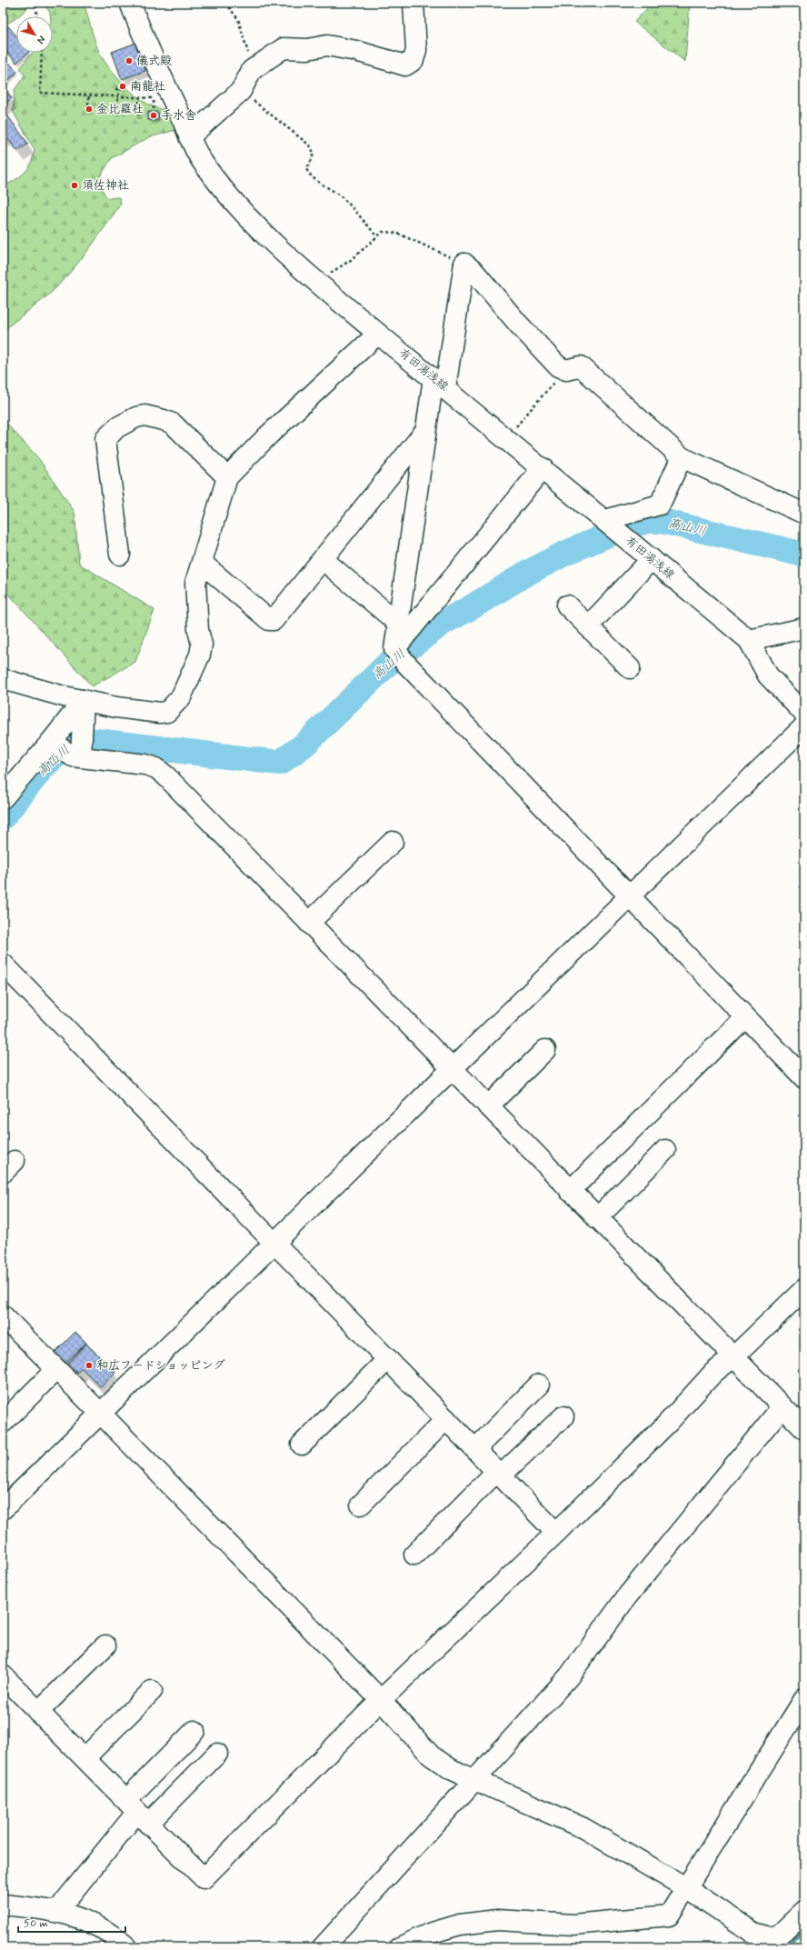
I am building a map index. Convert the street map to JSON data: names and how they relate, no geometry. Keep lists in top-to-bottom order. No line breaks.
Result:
{"streets":{"street":["有田湯浅線"]},"water":["高山川"],"places":["儀式殿","南龍社","金比羅社","手水舎","須佐神社","和広フードショッピング"],"scale_bar":"50 m","north":"bottom right"}
